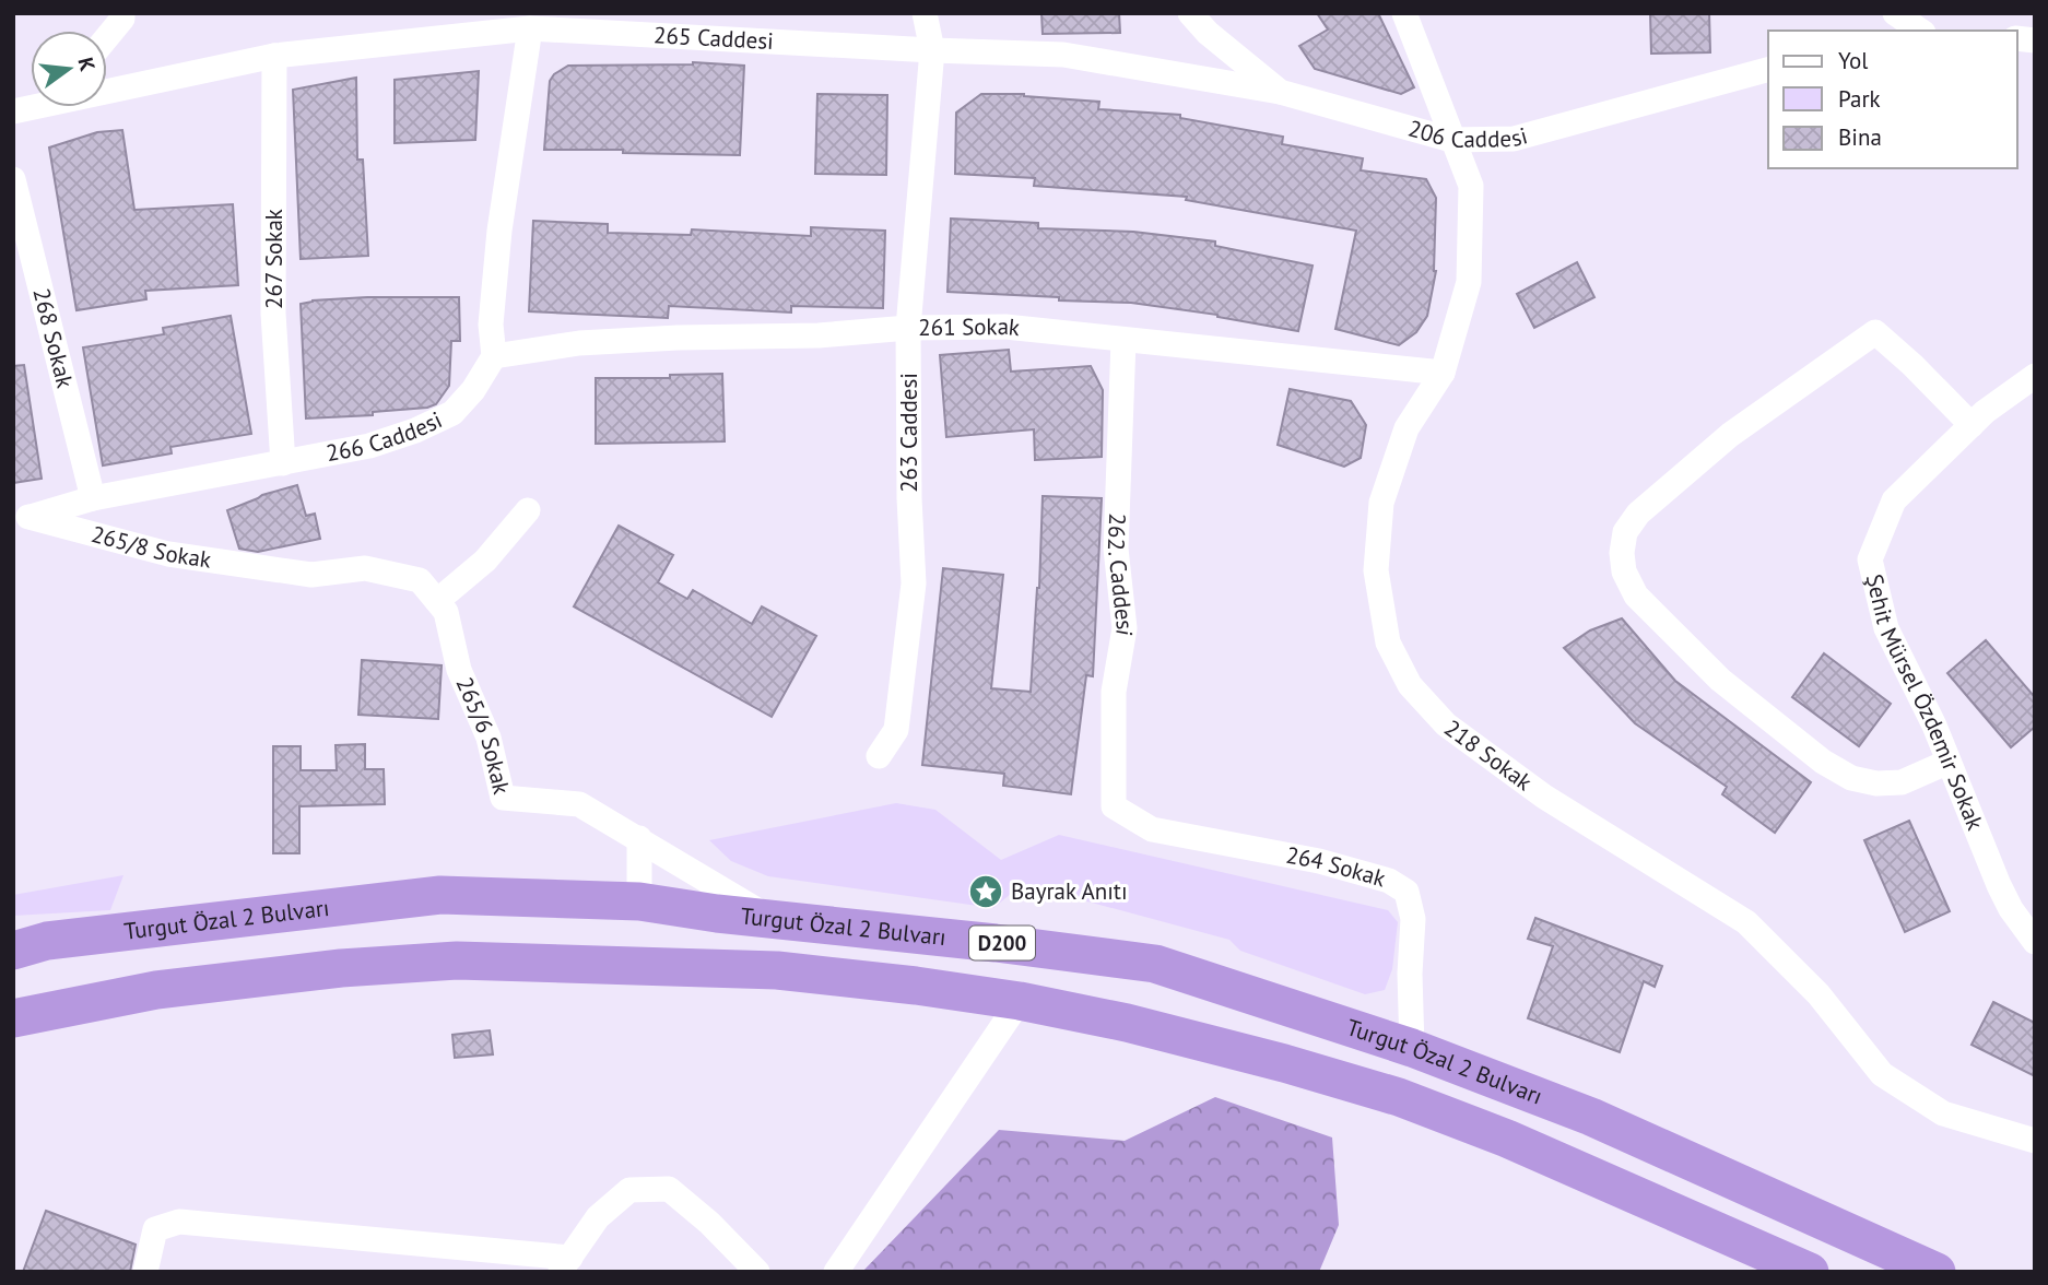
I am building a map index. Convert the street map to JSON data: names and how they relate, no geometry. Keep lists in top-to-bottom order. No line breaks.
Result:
{"streets":{"highway":["Turgut Özal 2 Bulvarı","D200"],"street":["265 Caddesi","206 Caddesi","267 Sokak","261 Sokak","268 Sokak","263 Caddesi","266 Caddesi","265/8 Sokak","262. Caddesi","Şehit Mürsel Özdemir Sokak","265/6 Sokak","218 Sokak","264 Sokak"]},"crossings":[["265 Caddesi","206 Caddesi"],["265 Caddesi","267 Sokak"],["265 Caddesi","263 Caddesi"],["206 Caddesi","218 Sokak"],["267 Sokak","266 Caddesi"],["261 Sokak","263 Caddesi"],["261 Sokak","266 Caddesi"],["261 Sokak","262. Caddesi"],["261 Sokak","218 Sokak"],["268 Sokak","266 Caddesi"],["266 Caddesi","265/8 Sokak"],["265/8 Sokak","265/6 Sokak"],["262. Caddesi","264 Sokak"],["265/6 Sokak","Turgut Özal 2 Bulvarı"],["264 Sokak","Turgut Özal 2 Bulvarı"]],"places":{"place":["Bayrak Anıtı"]},"legend":["Yol","Park","Bina"],"north":"right"}
